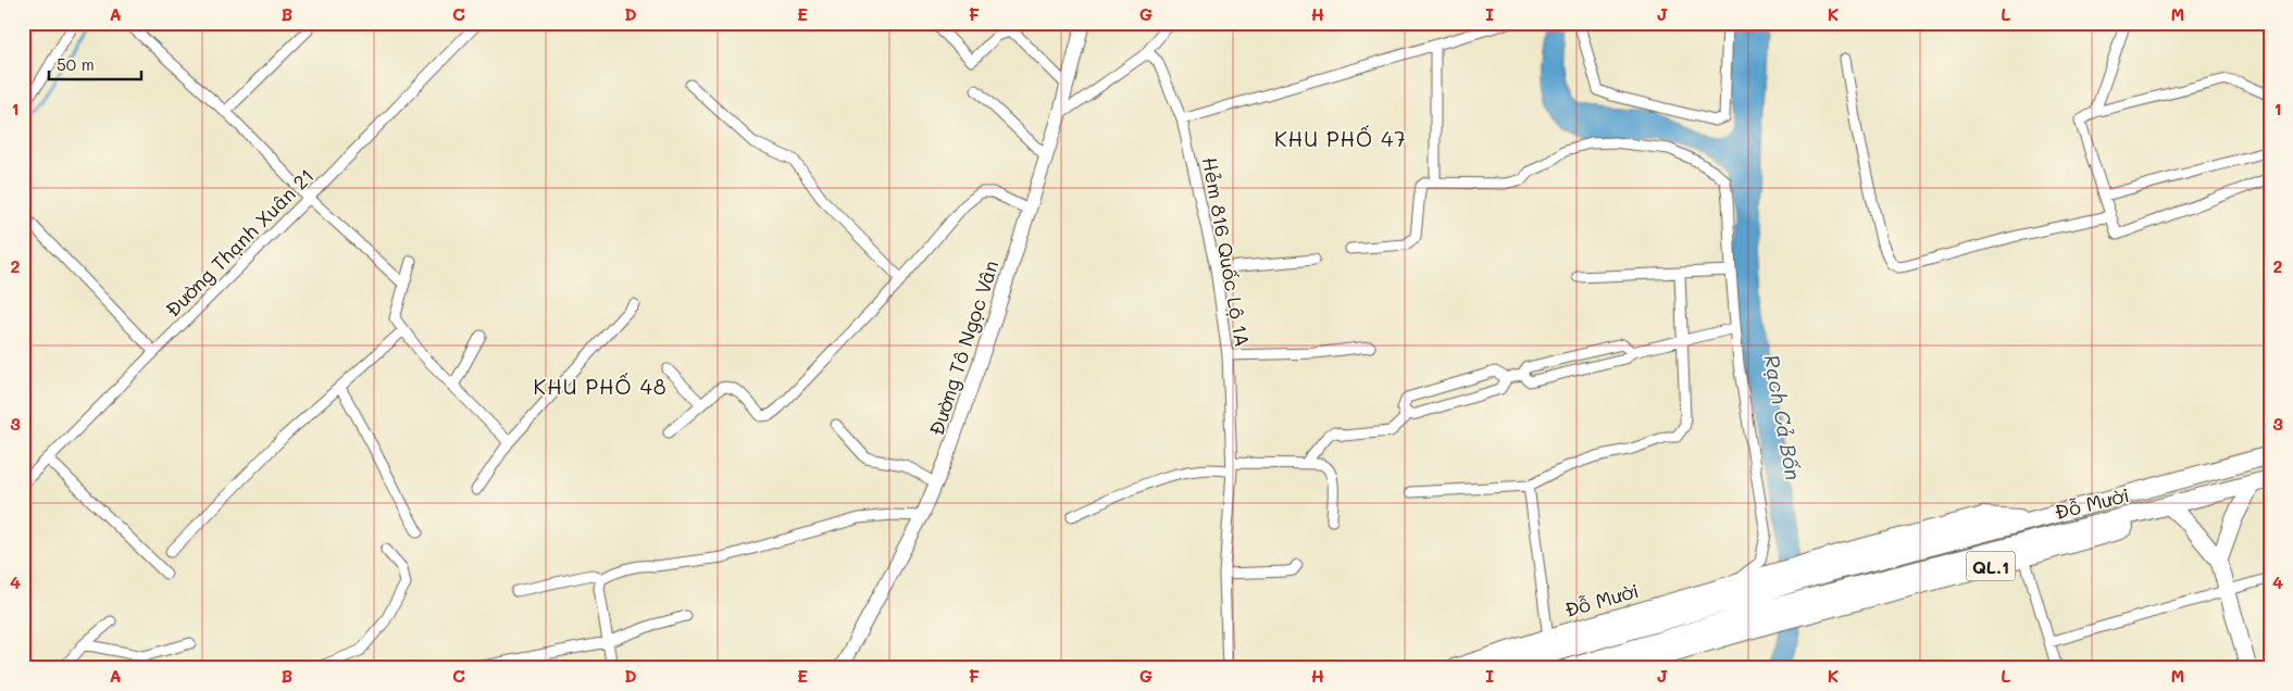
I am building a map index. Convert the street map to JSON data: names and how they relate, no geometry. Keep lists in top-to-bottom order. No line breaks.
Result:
{"streets":{"highway":["Đỗ Mười","QL.1"],"street":["Đường Thạnh Xuân 21","Hẻm 816 Quốc Lộ 1A","Đường Tô Ngọc Vân"]},"crossings":[["Đỗ Mười","QL.1"]],"districts":["KHU PHỐ 47","KHU PHỐ 48"],"water":["Rạch Cả Bốn"],"scale_bar":"50 m","grid":{"columns":["A","B","C","D","E","F","G","H","I","J","K","L","M"],"rows":["1","2","3","4"]}}
